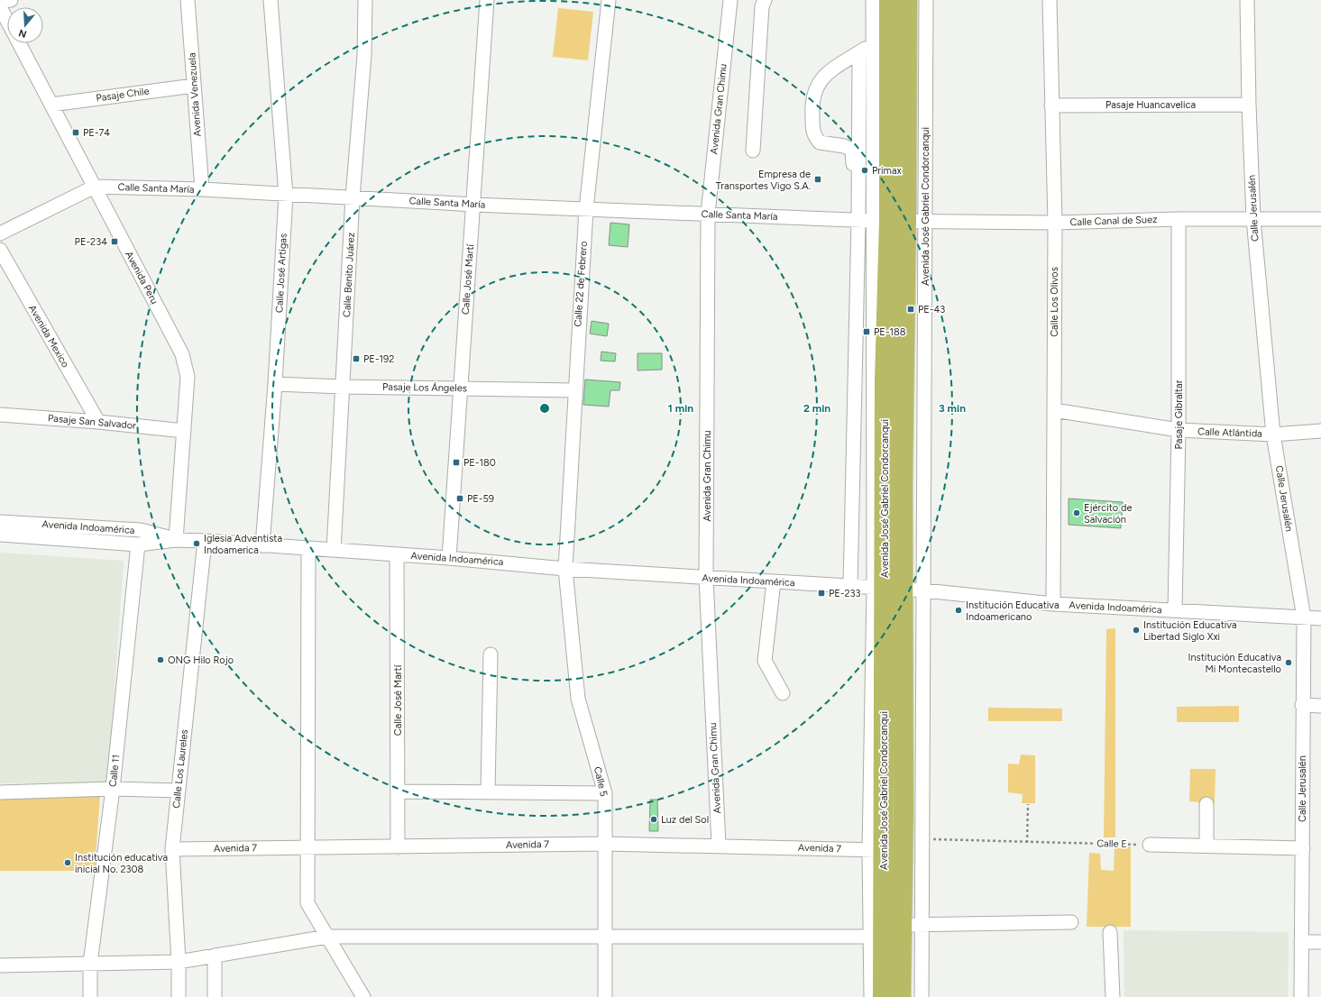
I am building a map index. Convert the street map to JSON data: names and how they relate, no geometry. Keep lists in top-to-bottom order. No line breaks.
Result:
{"streets":{"highway":["Avenida José Gabriel Condorcanqui"],"street":["Pasaje Chile","Avenida Venezuela","Pasaje Huancavelica","Avenida Gran Chimu","Calle Santa María","Calle Jerusalén","Calle Canal de Suez","Calle José Artigas","Calle Benito Juárez","Avenida Peru","Calle José Martí","Calle 22 de Febrero","Calle Los Olivos","Avenida Mexico","Pasaje Los Ángeles","Pasaje Gibraltar","Pasaje San Salvador","Calle Atlántida","Avenida Indoamérica","Calle Los Laureles","Calle 11","Calle 5","Avenida 7"],"path":["Calle E"]},"crossings":[["Pasaje Chile","Avenida Venezuela"],["Pasaje Chile","Avenida Peru"],["Avenida Venezuela","Calle Santa María"],["Pasaje Huancavelica","Calle Jerusalén"],["Pasaje Huancavelica","Calle Los Olivos"],["Avenida Gran Chimu","Calle Santa María"],["Avenida Gran Chimu","Avenida Indoamérica"],["Avenida Gran Chimu","Avenida 7"],["Calle Santa María","Avenida José Gabriel Condorcanqui"],["Calle Santa María","Calle Canal de Suez"],["Calle Santa María","Calle José Artigas"],["Calle Santa María","Calle Benito Juárez"],["Calle Santa María","Avenida Peru"],["Calle Santa María","Calle José Martí"],["Calle Santa María","Calle 22 de Febrero"],["Avenida José Gabriel Condorcanqui","Calle Canal de Suez"],["Avenida José Gabriel Condorcanqui","Avenida Indoamérica"],["Avenida José Gabriel Condorcanqui","Calle E"],["Avenida José Gabriel Condorcanqui","Avenida 7"],["Calle Jerusalén","Calle Canal de Suez"],["Calle Jerusalén","Calle Atlántida"],["Calle Jerusalén","Avenida Indoamérica"],["Calle Canal de Suez","Calle Los Olivos"],["Calle Canal de Suez","Pasaje Gibraltar"],["Calle José Artigas","Pasaje Los Ángeles"],["Calle José Artigas","Avenida Indoamérica"],["Calle Benito Juárez","Pasaje Los Ángeles"],["Calle Benito Juárez","Avenida Indoamérica"],["Avenida Peru","Pasaje San Salvador"],["Avenida Peru","Avenida Indoamérica"],["Calle José Martí","Pasaje Los Ángeles"],["Calle José Martí","Avenida Indoamérica"],["Calle José Martí","Avenida 7"],["Calle 22 de Febrero","Pasaje Los Ángeles"],["Calle 22 de Febrero","Avenida Indoamérica"],["Calle 22 de Febrero","Calle 5"],["Calle Los Olivos","Calle Atlántida"],["Calle Los Olivos","Avenida Indoamérica"],["Avenida Mexico","Pasaje San Salvador"],["Pasaje Gibraltar","Calle Atlántida"],["Pasaje Gibraltar","Avenida Indoamérica"],["Avenida Indoamérica","Calle Los Laureles"],["Avenida Indoamérica","Calle 11"],["Avenida Indoamérica","Calle 5"],["Calle Los Laureles","Avenida 7"],["Calle 5","Avenida 7"]],"places":{"transit":["PE-74","Empresa de Transportes Vigo S.A.","PE-234","PE-43","PE-188","PE-192","PE-180","PE-59","PE-233"],"other":["Primax","Ejército de Salvación","Iglesia Adventista Indoamerica","Institución Educativa Indoamericano","Institución Educativa Libertad Siglo Xxi","ONG Hilo Rojo","Institución Educativa Mi Montecastello","Luz del Sol","Institución educativa inicial No. 2308"]},"north":"bottom","rings":["1 min","2 min","3 min"]}
